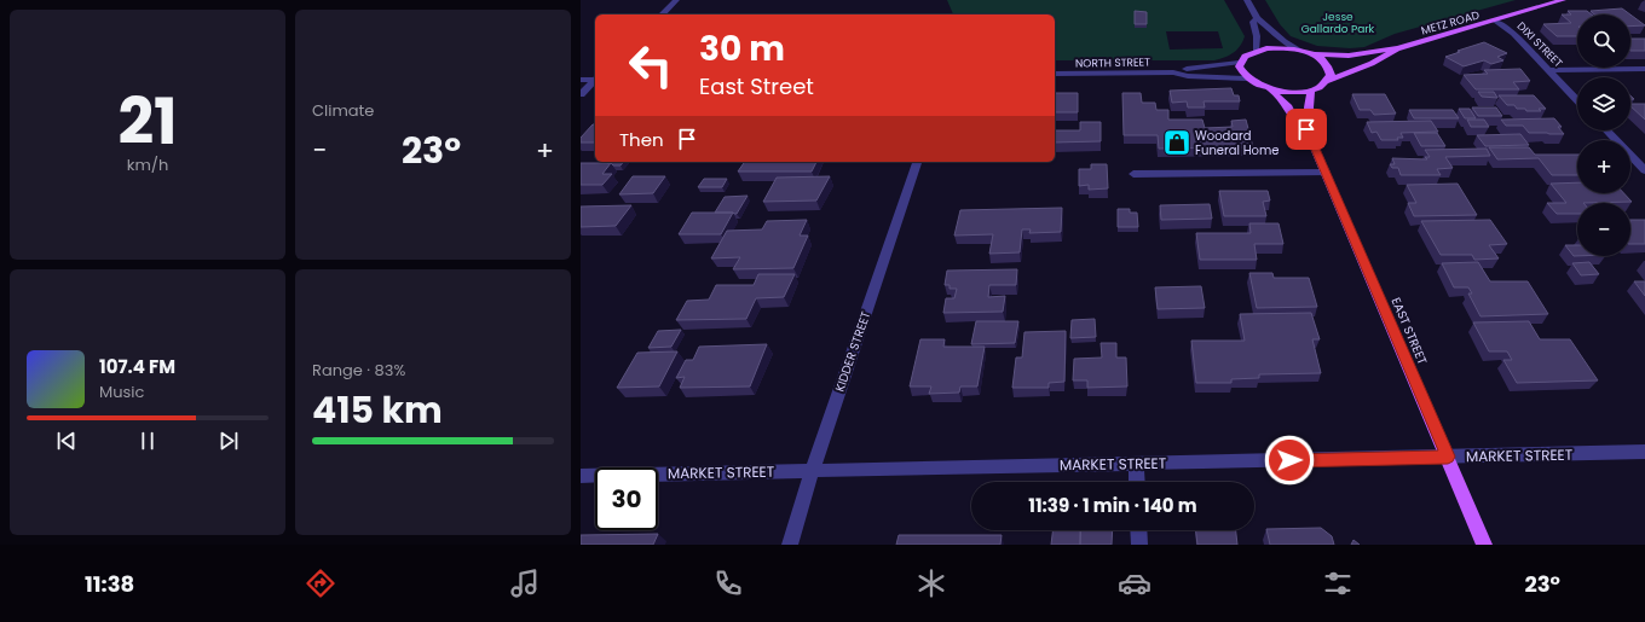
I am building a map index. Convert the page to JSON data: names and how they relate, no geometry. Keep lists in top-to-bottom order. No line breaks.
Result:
{"streets":{"main road":["METZ ROAD","EAST STREET"],"street":["DIXI STREET","NORTH STREET","KIDDER STREET","MARKET STREET"]},"crossings":[["METZ ROAD","DIXI STREET"],["EAST STREET","MARKET STREET"],["KIDDER STREET","MARKET STREET"]],"parks":["Jesse Gallardo Park"],"places":{"shop":["Woodard Funeral Home"]},"page":{"tile":[["21","km/h"],"Climate",["Range · 83%","415 km"]],"map_buttons":["+","−"],"turn":["30 m","East Street"],"then":"Then","heat":["−","23°","+"],"song":["107.4 FM","Music"],"limit":"30","trip":"11:39 · 1 min · 140 m","tabs":["11:38","23°"]}}
